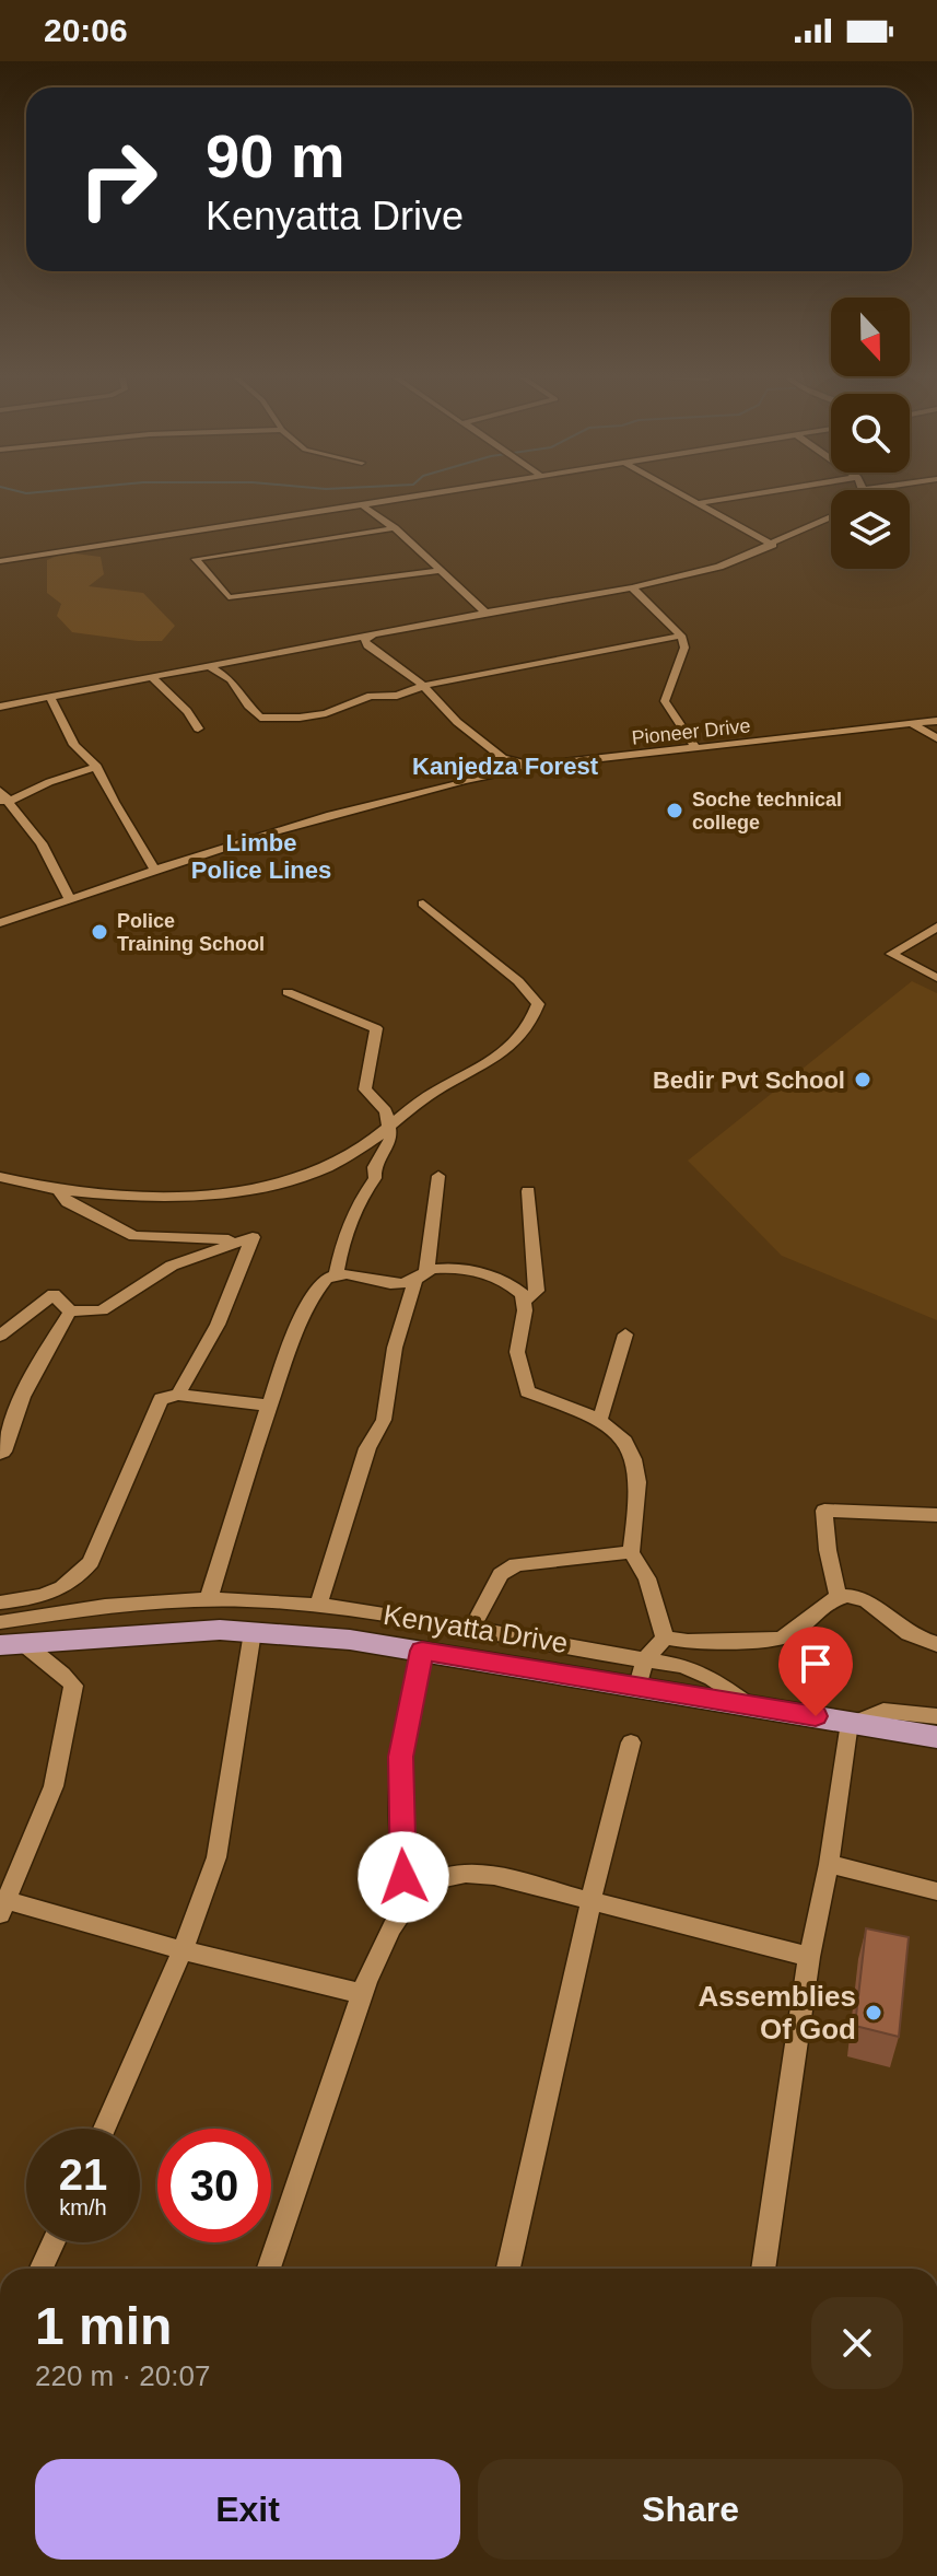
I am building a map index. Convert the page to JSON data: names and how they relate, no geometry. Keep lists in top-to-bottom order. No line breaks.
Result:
{"streets":{"main road":["Kenyatta Drive"],"street":["Pioneer Drive"]},"districts":["Kanjedza Forest","Limbe Police Lines"],"places":["Soche technical college","Police Training School","Bedir Pvt School","Assemblies Of God"],"north":"bottom","page":{"status":"20:06","turn":["90 m","Kenyatta Drive"],"speed":"21 km/h","limit":"30","heading":["1 min","220 m · 20:07"],"buttons":["Exit","Share"]}}
